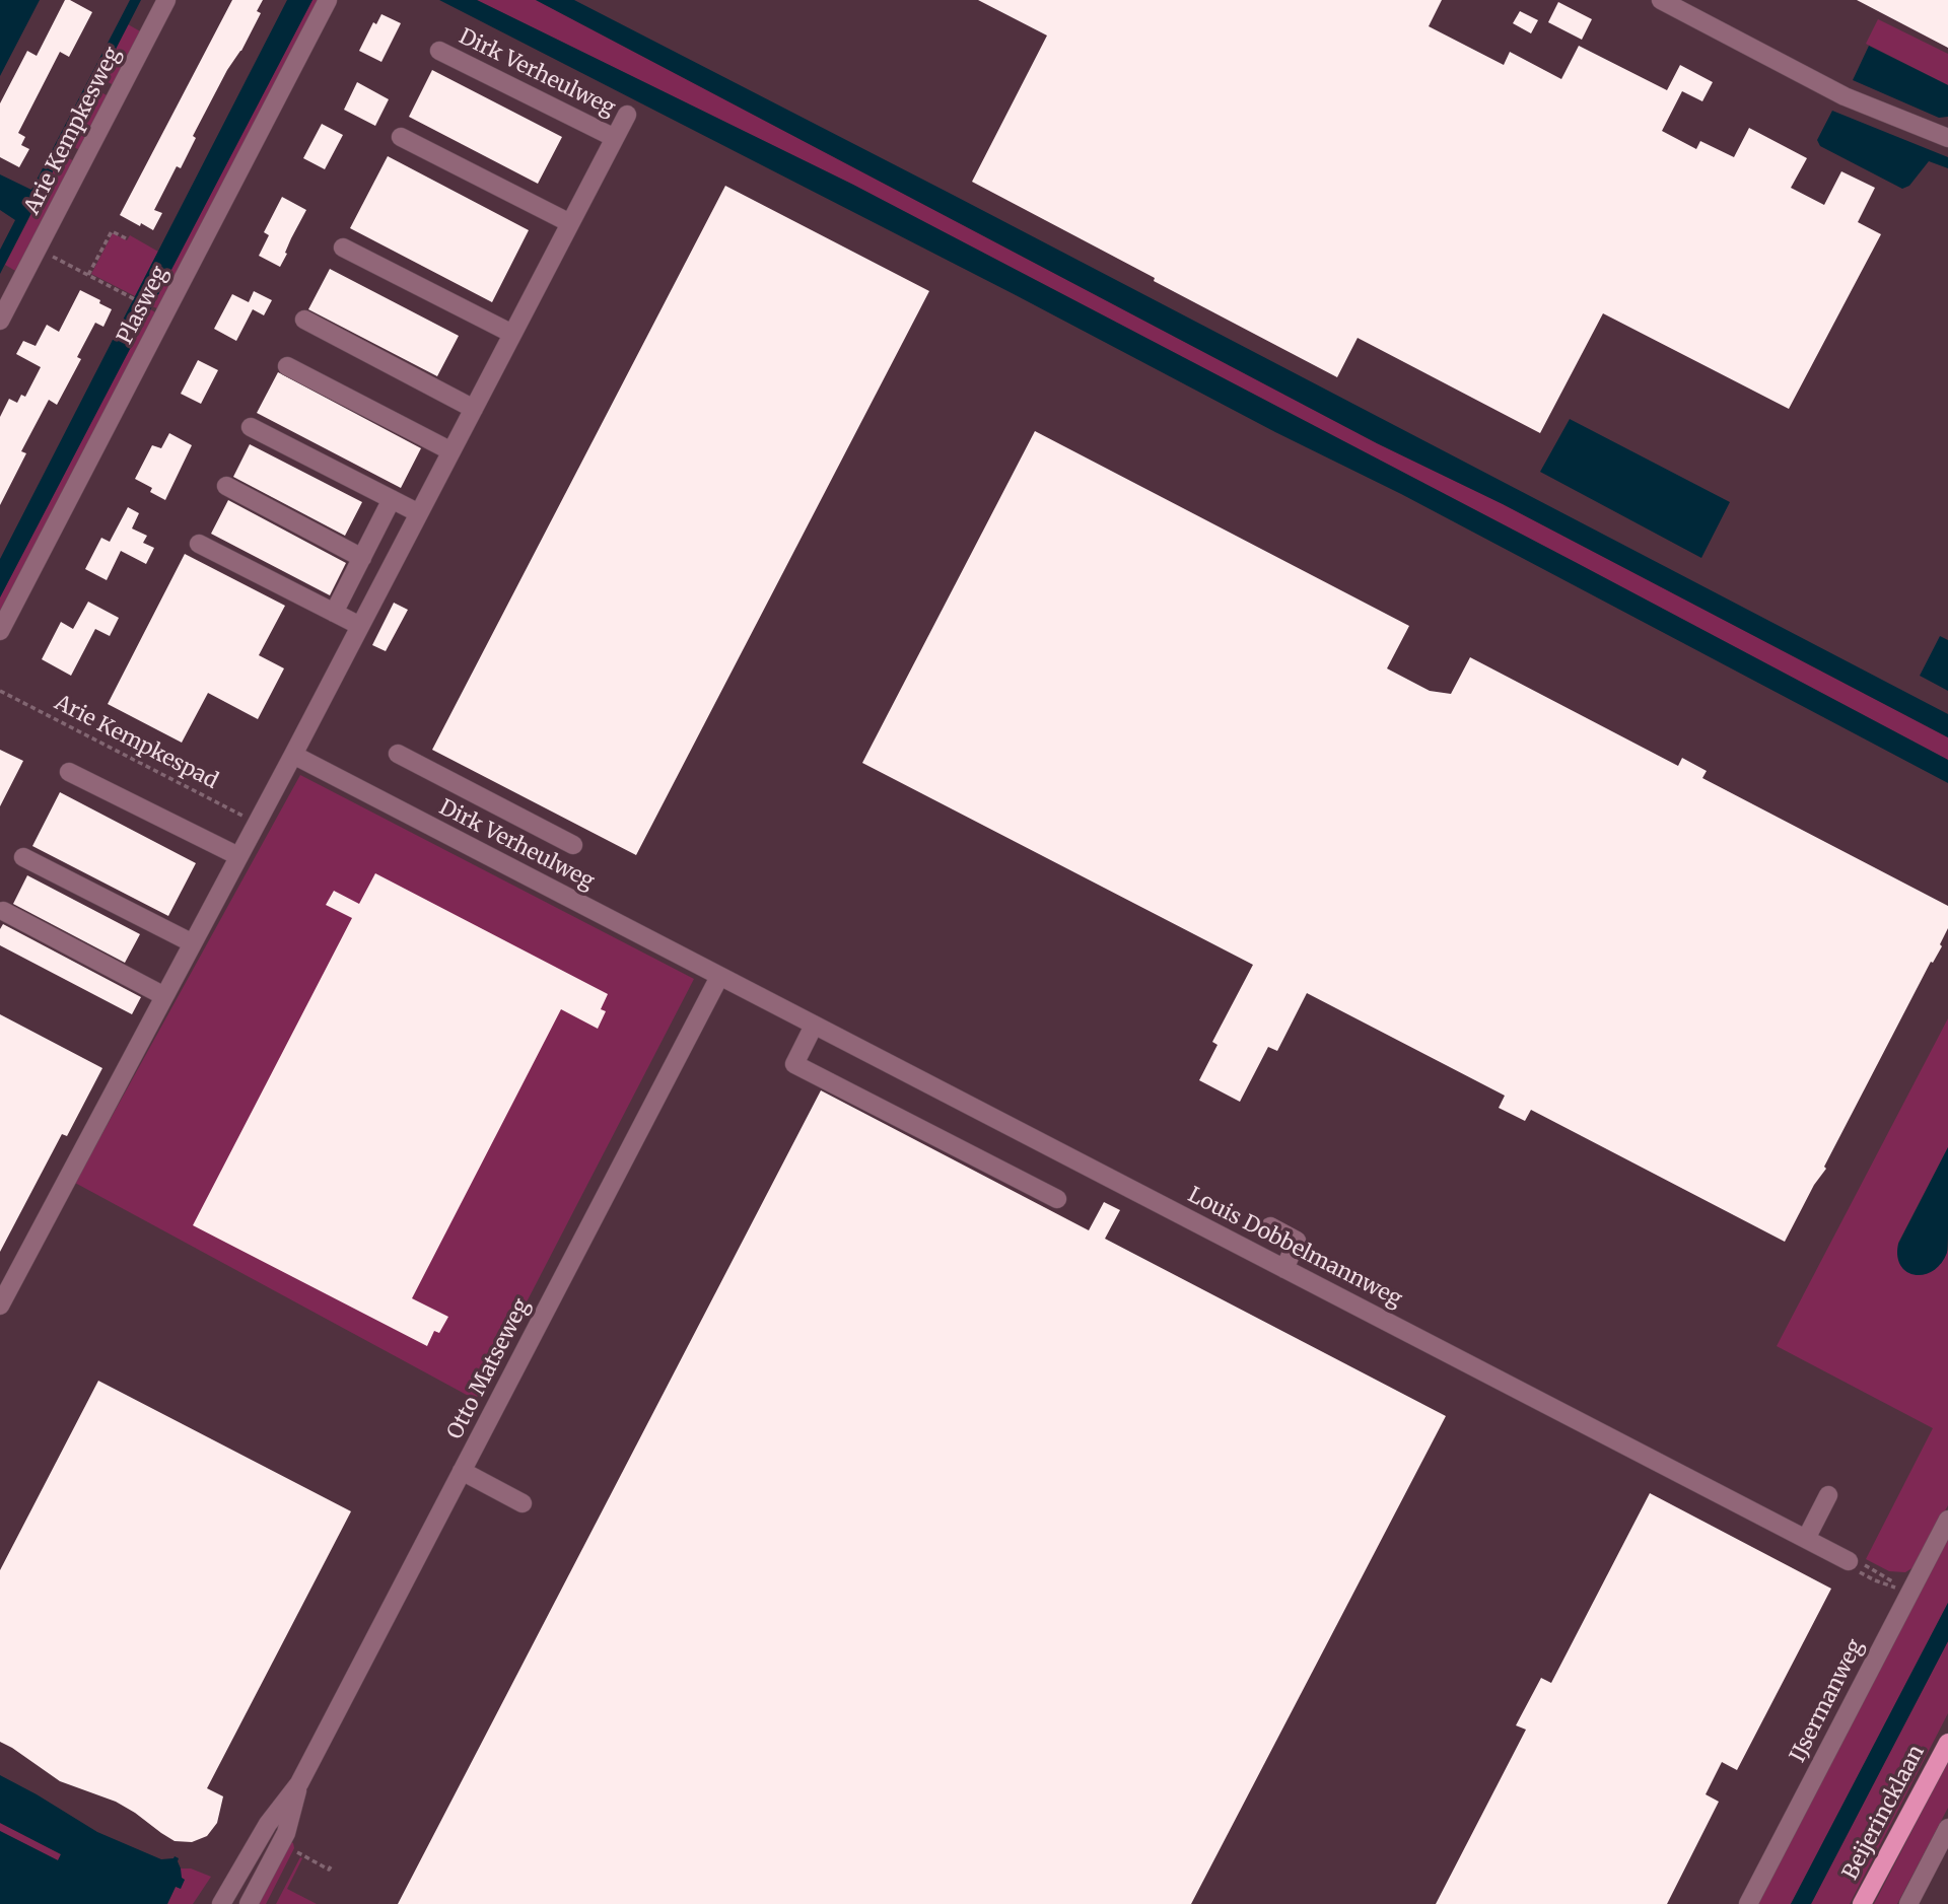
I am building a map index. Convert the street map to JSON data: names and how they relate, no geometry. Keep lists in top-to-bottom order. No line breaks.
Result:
{"streets":{"main road":["Beijerincklaan"],"street":["Dirk Verheulweg","Arie Kempkesweg","Plasweg","Louis Dobbelmannweg","Otto Matseweg","IJsermanweg"],"path":["Arie Kempkespad"]},"crossings":[["Dirk Verheulweg","Arie Kempkespad"],["Dirk Verheulweg","Louis Dobbelmannweg"],["Dirk Verheulweg","Otto Matseweg"],["Louis Dobbelmannweg","Otto Matseweg"]]}
